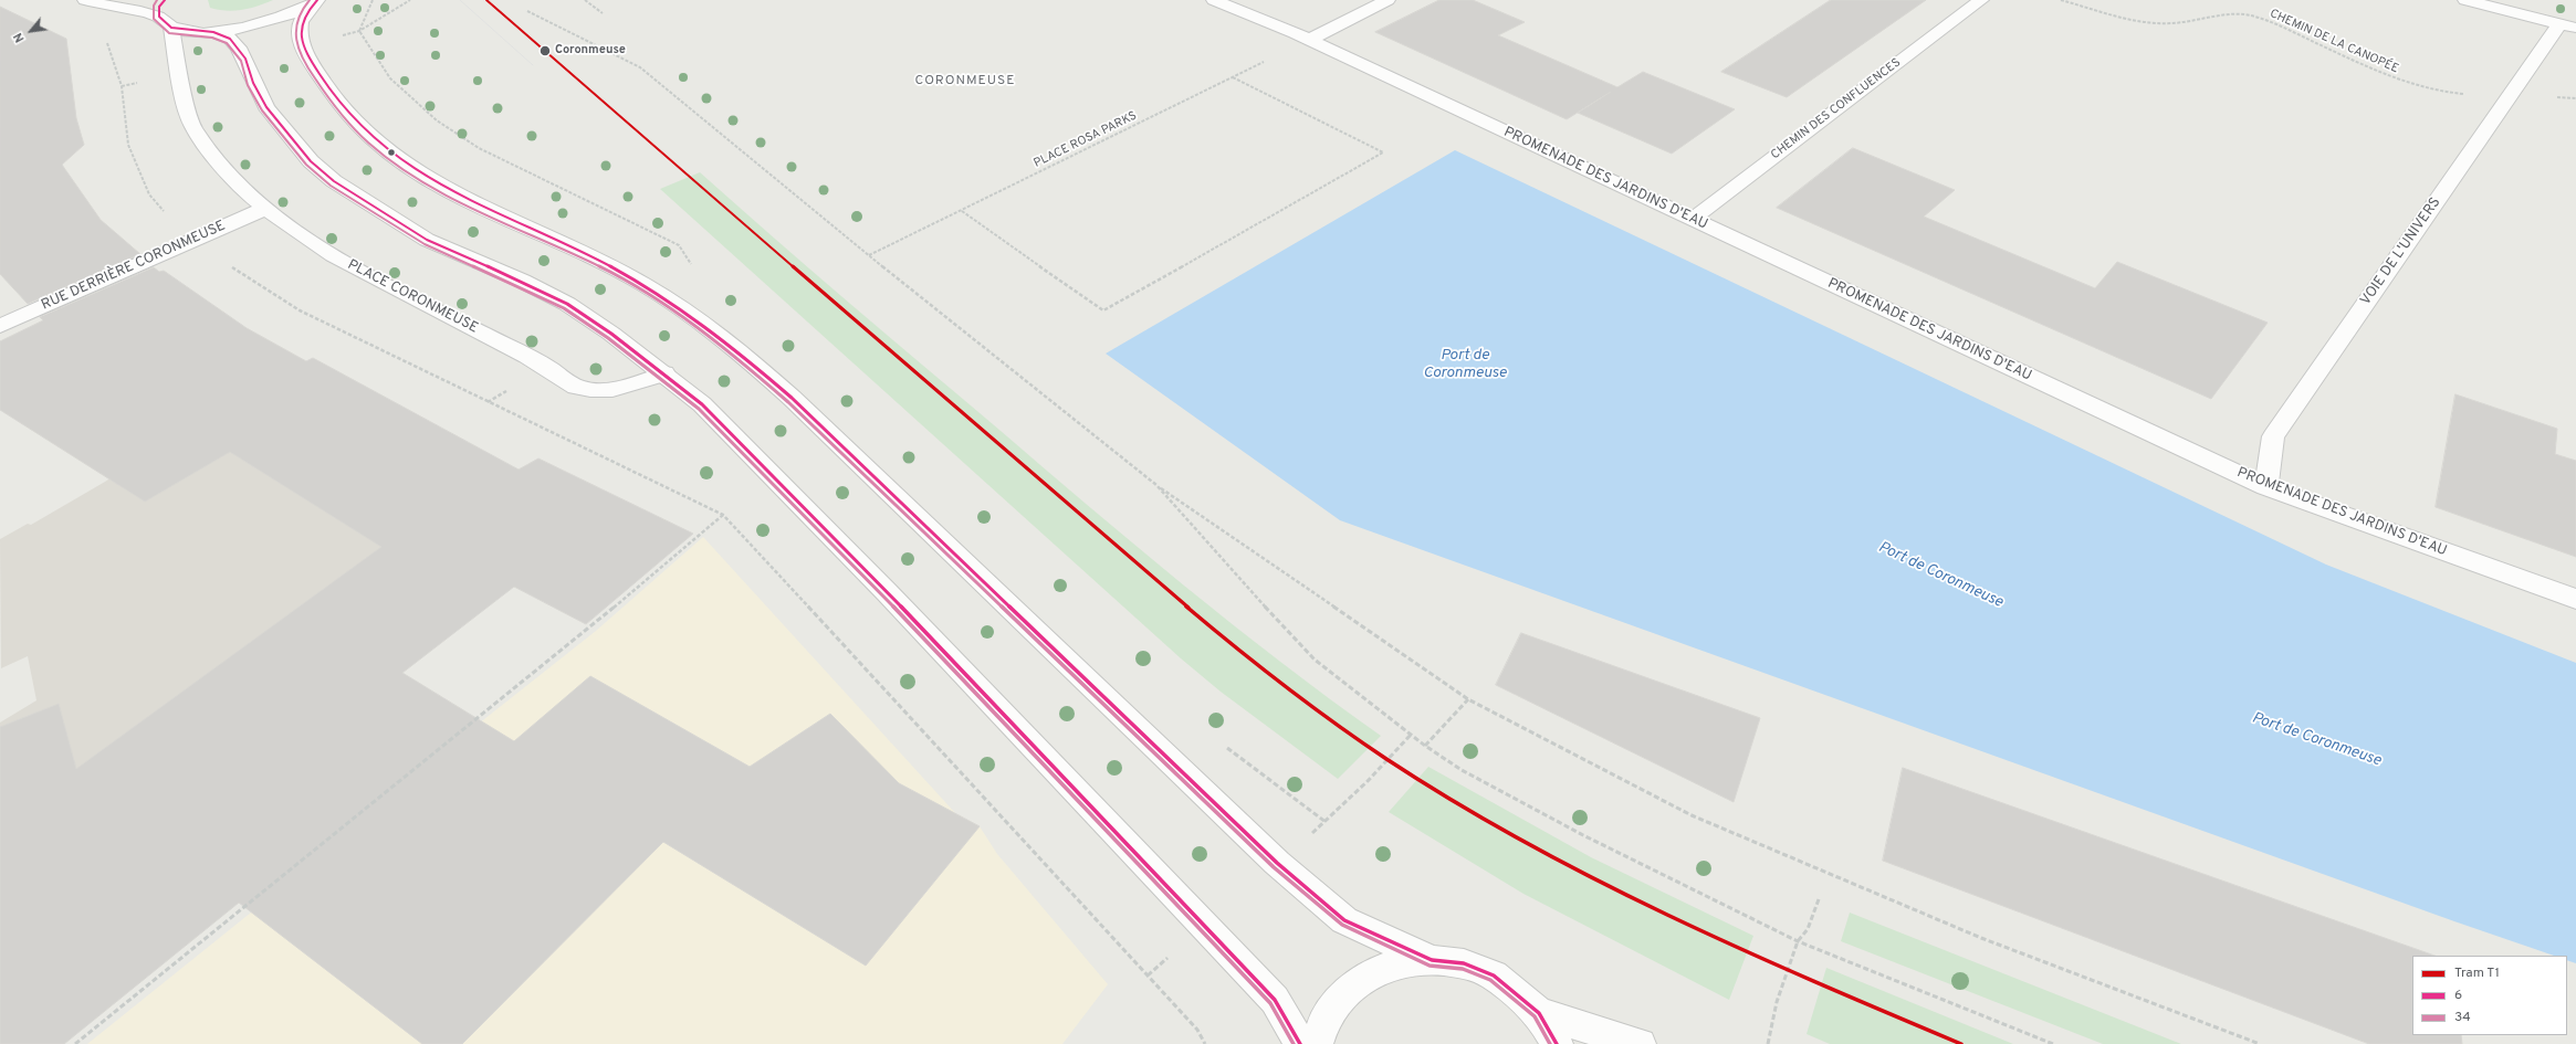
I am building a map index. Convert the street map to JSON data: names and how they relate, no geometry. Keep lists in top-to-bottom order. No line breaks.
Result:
{"streets":{"street":["CHEMIN DES CONFLUENCES","PROMENADE DES JARDINS D'EAU","VOIE DE L'UNIVERS","RUE DERRIÈRE CORONMEUSE","PLACE CORONMEUSE"],"path":["CHEMIN DE LA CANOPÉE","PLACE ROSA PARKS"]},"crossings":[["CHEMIN DE LA CANOPÉE","VOIE DE L'UNIVERS"],["CHEMIN DES CONFLUENCES","PROMENADE DES JARDINS D'EAU"],["PLACE ROSA PARKS","PROMENADE DES JARDINS D'EAU"],["PROMENADE DES JARDINS D'EAU","VOIE DE L'UNIVERS"],["RUE DERRIÈRE CORONMEUSE","PLACE CORONMEUSE"]],"districts":["CORONMEUSE"],"water":["Port de Coronmeuse"],"places":["Coronmeuse"],"lines":["tram line T1","transit line 6","transit line 34"],"legend":["Tram T1","6","34"],"north":"bottom left"}
